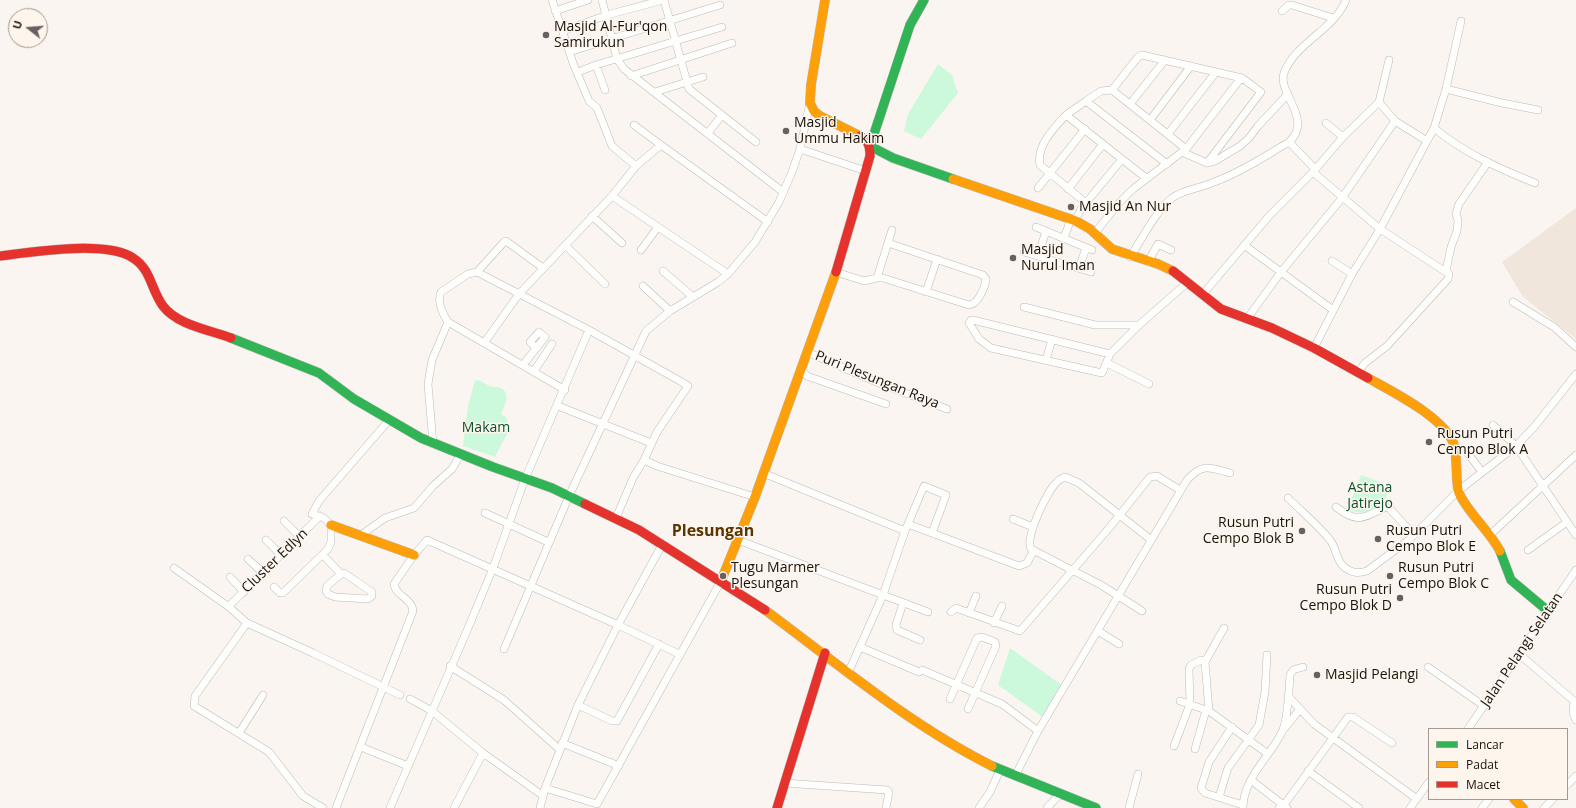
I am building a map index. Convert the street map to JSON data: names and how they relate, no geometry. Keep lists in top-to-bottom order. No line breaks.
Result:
{"streets":{"street":["Puri Plesungan Raya","Cluster Edlyn","Jalan Pelangi Selatan"]},"districts":["Plesungan"],"parks":["Makam","Astana Jatirejo"],"places":["Masjid Al-Fur'qon Samirukun","Masjid Ummu Hakim","Masjid An Nur","Masjid Nurul Iman","Rusun Putri Cempo Blok A","Rusun Putri Cempo Blok B","Rusun Putri Cempo Blok E","Tugu Marmer Plesungan","Rusun Putri Cempo Blok C","Rusun Putri Cempo Blok D","Masjid Pelangi"],"legend":["Lancar","Padat","Macet"],"north":"left"}
